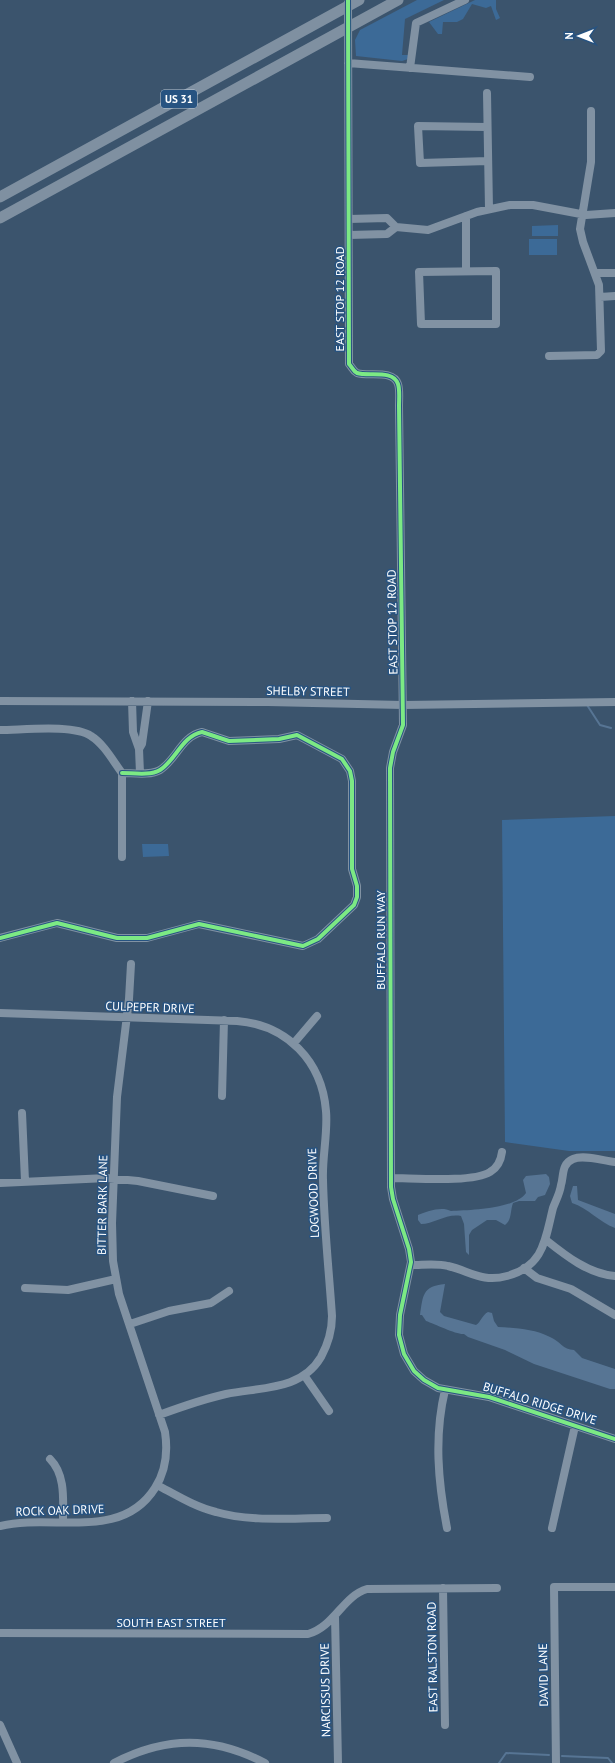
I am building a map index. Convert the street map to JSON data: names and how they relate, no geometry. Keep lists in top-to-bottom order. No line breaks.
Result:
{"streets":{"main road":["US 31"],"street":["EAST STOP 12 ROAD","SHELBY STREET","BUFFALO RUN WAY","CULPEPER DRIVE","LOGWOOD DRIVE","BITTER BARK LANE","BUFFALO RIDGE DRIVE","ROCK OAK DRIVE","SOUTH EAST STREET","EAST RALSTON ROAD","DAVID LANE","NARCISSUS DRIVE"]},"crossings":[["US 31","EAST STOP 12 ROAD"],["EAST STOP 12 ROAD","SHELBY STREET"],["EAST STOP 12 ROAD","BUFFALO RUN WAY"],["SHELBY STREET","BUFFALO RUN WAY"],["BUFFALO RUN WAY","BUFFALO RIDGE DRIVE"],["CULPEPER DRIVE","LOGWOOD DRIVE"],["CULPEPER DRIVE","BITTER BARK LANE"],["LOGWOOD DRIVE","BITTER BARK LANE"],["BITTER BARK LANE","ROCK OAK DRIVE"],["SOUTH EAST STREET","EAST RALSTON ROAD"],["SOUTH EAST STREET","NARCISSUS DRIVE"]],"north":"left"}
